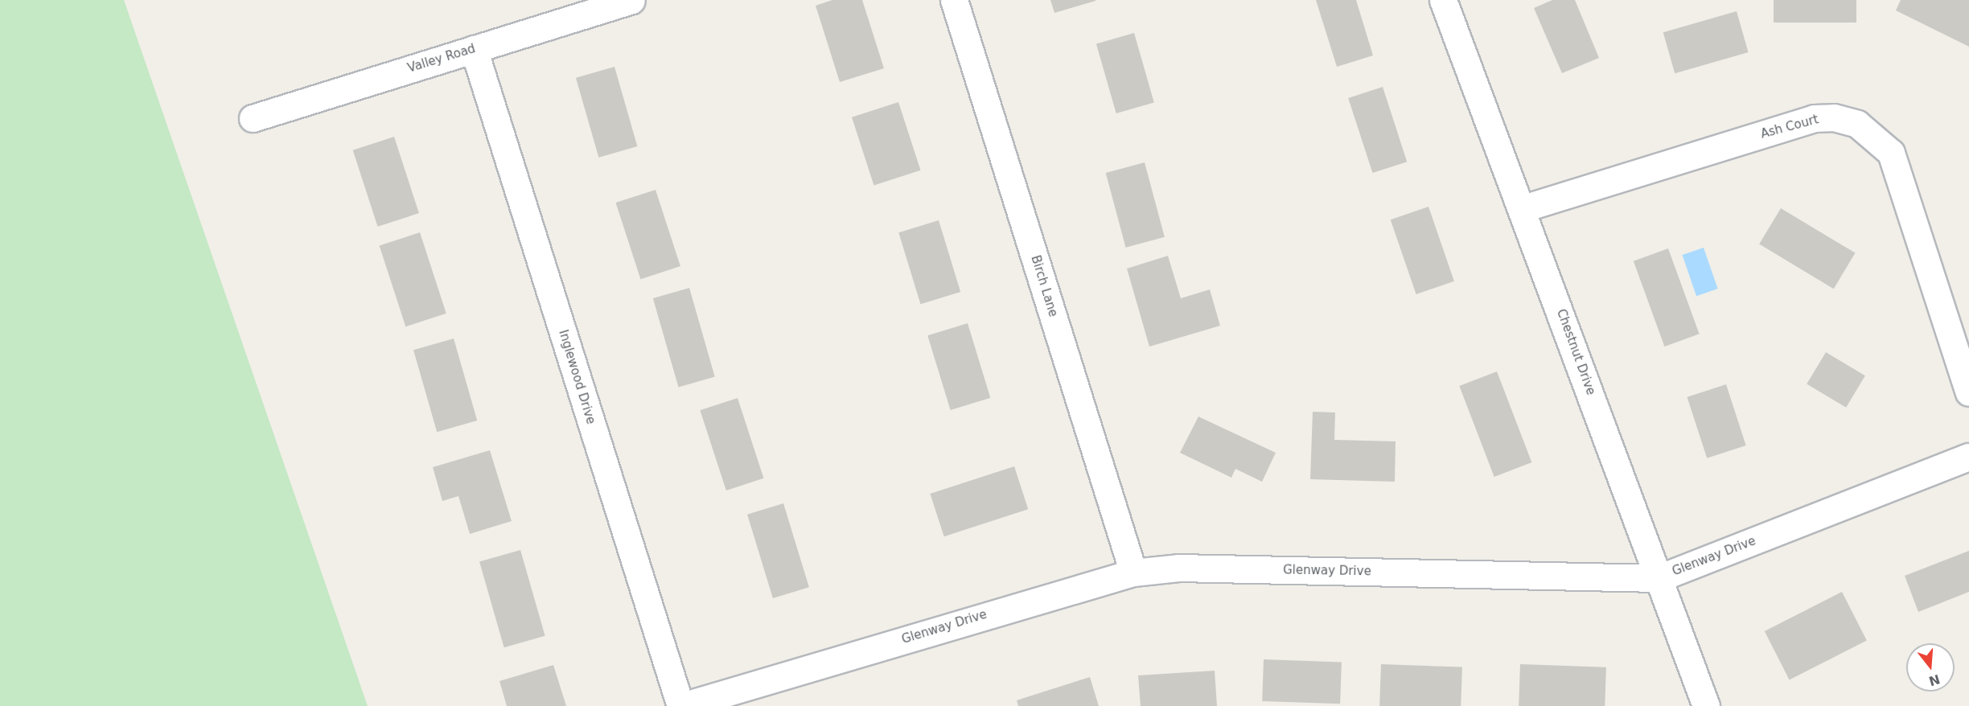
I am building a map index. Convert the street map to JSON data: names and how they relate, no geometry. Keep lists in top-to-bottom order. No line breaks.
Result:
{"streets":{"street":["Valley Road","Ash Court","Birch Lane","Chestnut Drive","Inglewood Drive","Glenway Drive"]},"crossings":[["Valley Road","Inglewood Drive"],["Ash Court","Chestnut Drive"],["Birch Lane","Glenway Drive"],["Chestnut Drive","Glenway Drive"],["Inglewood Drive","Glenway Drive"]],"north":"bottom"}
